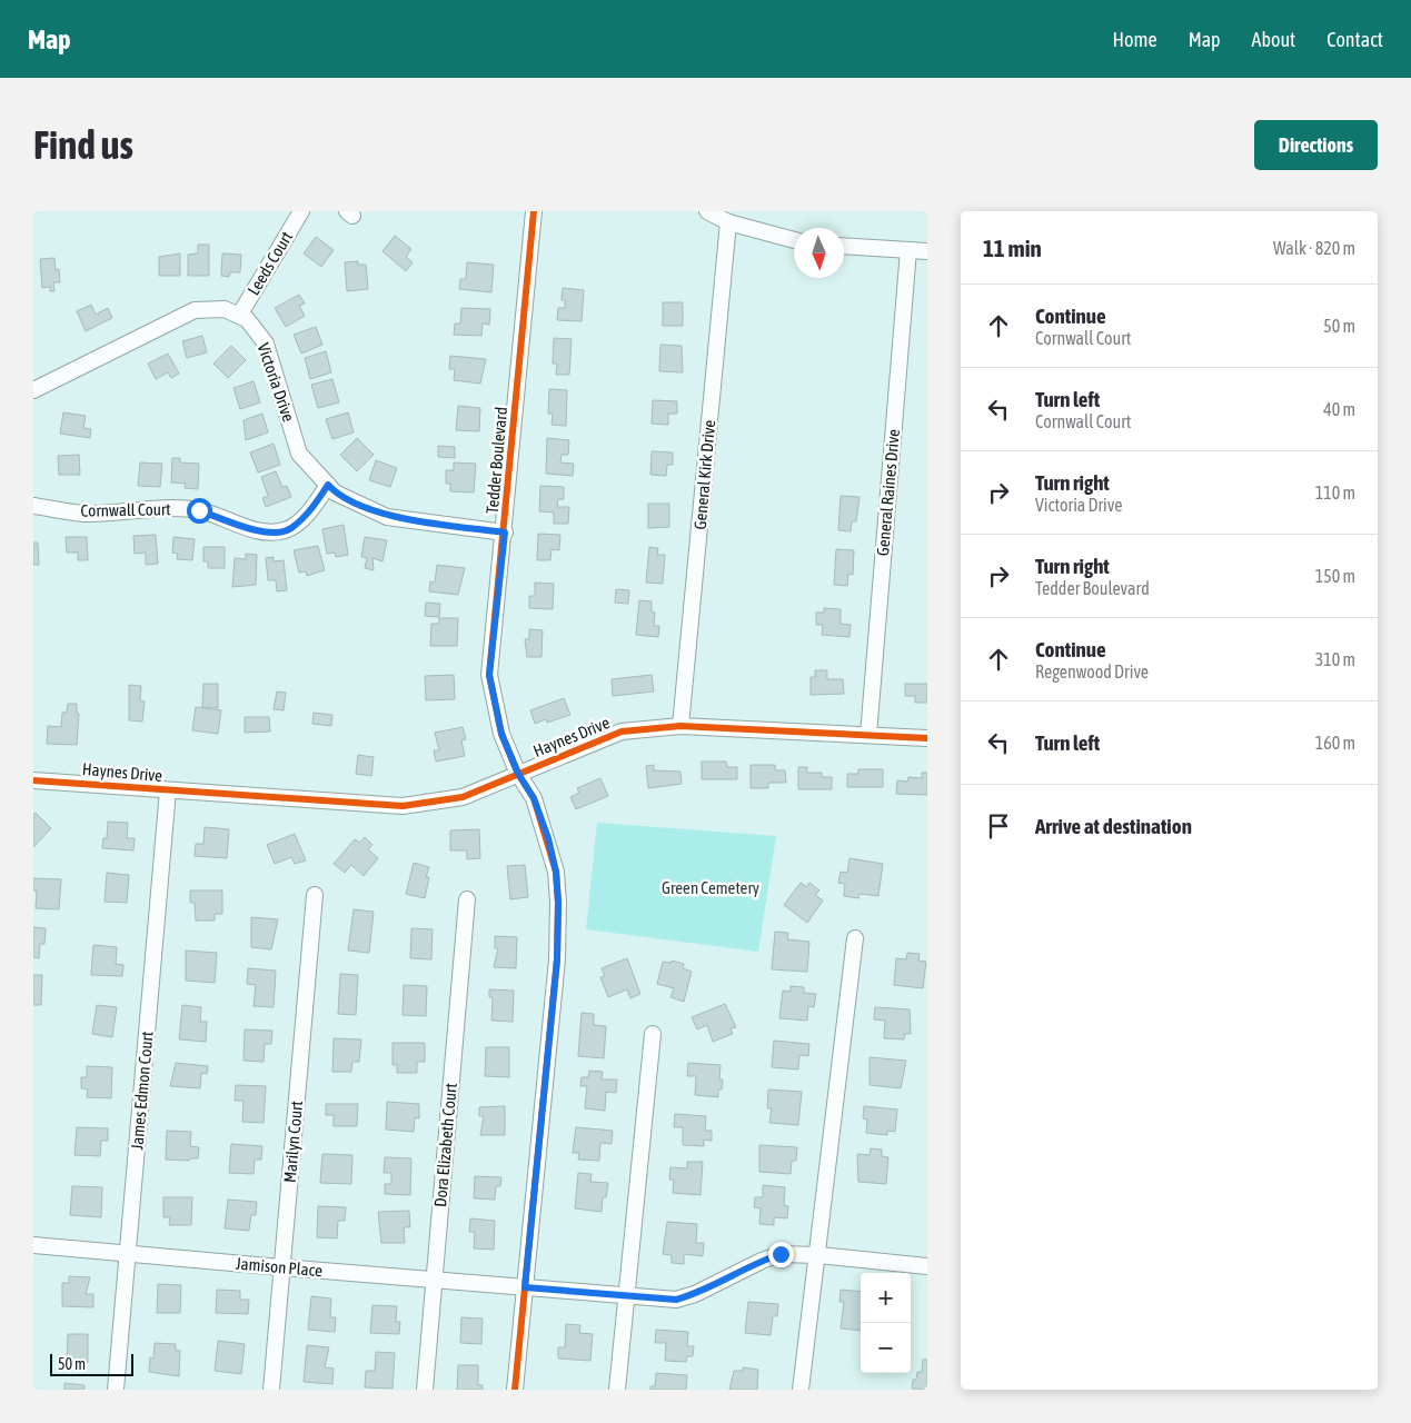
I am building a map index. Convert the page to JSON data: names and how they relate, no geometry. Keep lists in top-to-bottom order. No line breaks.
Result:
{"streets":{"street":["Leeds Court","Victoria Drive","Tedder Boulevard","General Kirk Drive","General Raines Drive","Cornwall Court","Haynes Drive","James Edmon Court","Marilyn Court","Dora Elizabeth Court","Jamison Place"]},"crossings":[["Leeds Court","Victoria Drive"],["Victoria Drive","Tedder Boulevard"],["Victoria Drive","Cornwall Court"],["Tedder Boulevard","Haynes Drive"],["Tedder Boulevard","Jamison Place"],["General Kirk Drive","Haynes Drive"],["General Raines Drive","Haynes Drive"],["Haynes Drive","James Edmon Court"],["James Edmon Court","Jamison Place"],["Marilyn Court","Jamison Place"],["Dora Elizabeth Court","Jamison Place"]],"parks":["Green Cemetery"],"scale_bar":"50 m","north":"bottom","page":{"header":"Map","nav":["Home","Map","About","Contact"],"buttons":"Directions","title":"Find us","heading":["11 min","Walk · 820 m"],"list":[["Continue","Cornwall Court","50 m"],["Turn left","Cornwall Court","40 m"],["Turn right","Victoria Drive","110 m"],["Turn right","Tedder Boulevard","150 m"],["Continue","Regenwood Drive","310 m"],["Turn left","160 m"],"Arrive at destination"],"map_buttons":["+","−"],"scale":"50 m"}}
